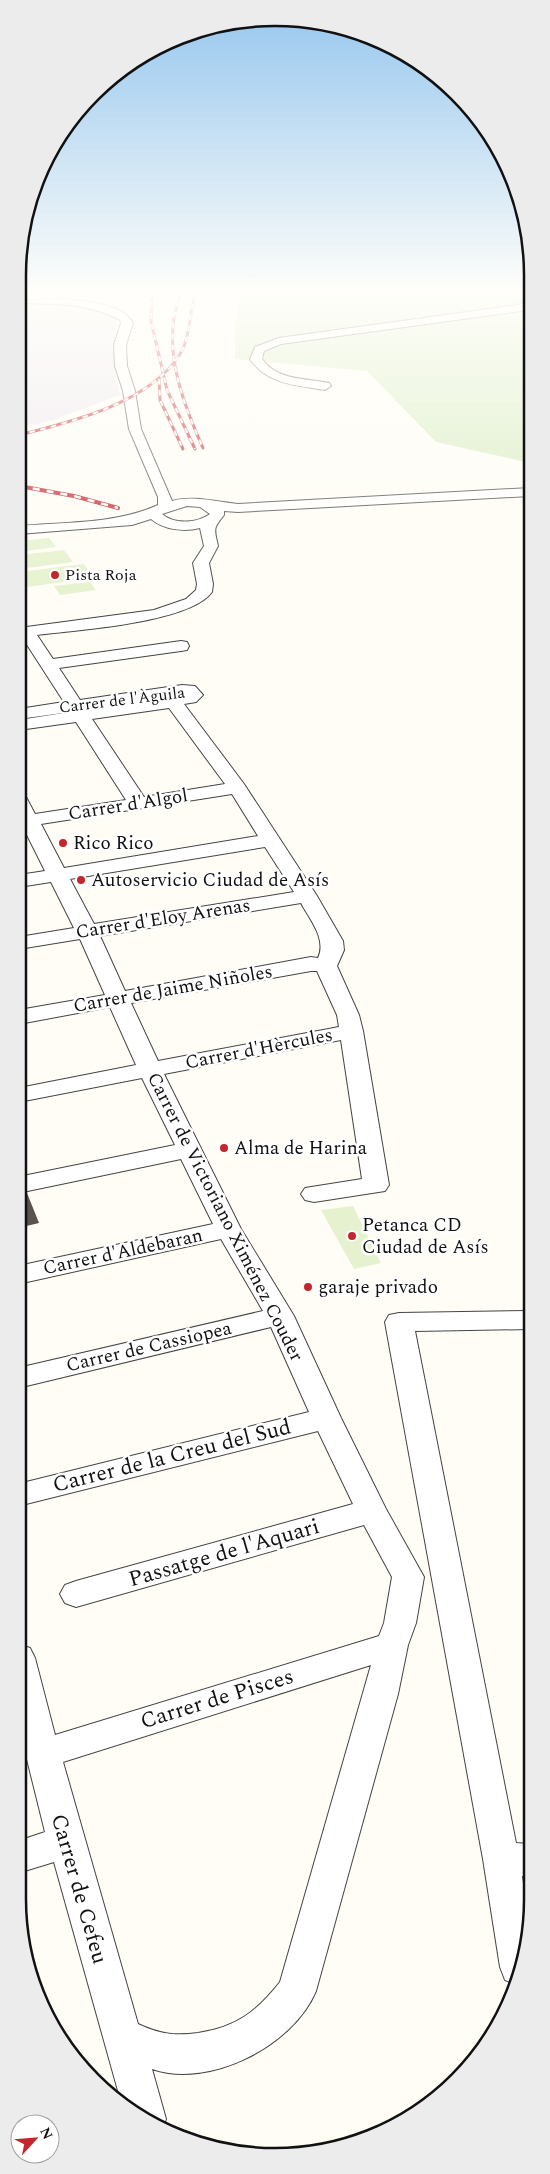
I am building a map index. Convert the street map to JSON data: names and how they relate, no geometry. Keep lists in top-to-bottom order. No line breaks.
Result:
{"streets":{"street":["Carrer de l'Àguila","Carrer d'Algol","Carrer d'Eloy Arenas","Carrer de Jaime Niñoles","Carrer d'Hèrcules","Carrer de Victoriano Ximénez Couder","Carrer d'Aldebaran","Carrer de Cassiopea","Carrer de la Creu del Sud","Passatge de l'Aquari","Carrer de Pisces","Carrer de Cefeu"]},"crossings":[["Carrer de l'Àguila","Carrer d'Algol"],["Carrer d'Eloy Arenas","Carrer de Victoriano Ximénez Couder"],["Carrer de Jaime Niñoles","Carrer de Victoriano Ximénez Couder"],["Carrer d'Hèrcules","Carrer de Victoriano Ximénez Couder"],["Carrer de Victoriano Ximénez Couder","Carrer d'Aldebaran"],["Carrer de Victoriano Ximénez Couder","Carrer de Cassiopea"],["Carrer de Victoriano Ximénez Couder","Carrer de la Creu del Sud"],["Carrer de Victoriano Ximénez Couder","Passatge de l'Aquari"],["Carrer de Victoriano Ximénez Couder","Carrer de Pisces"],["Carrer de Pisces","Carrer de Cefeu"]],"places":["Pista Roja","Rico Rico","Autoservicio Ciudad de Asís","Alma de Harina","Petanca CD Ciudad de Asís","garaje privado"],"north":"top right"}
